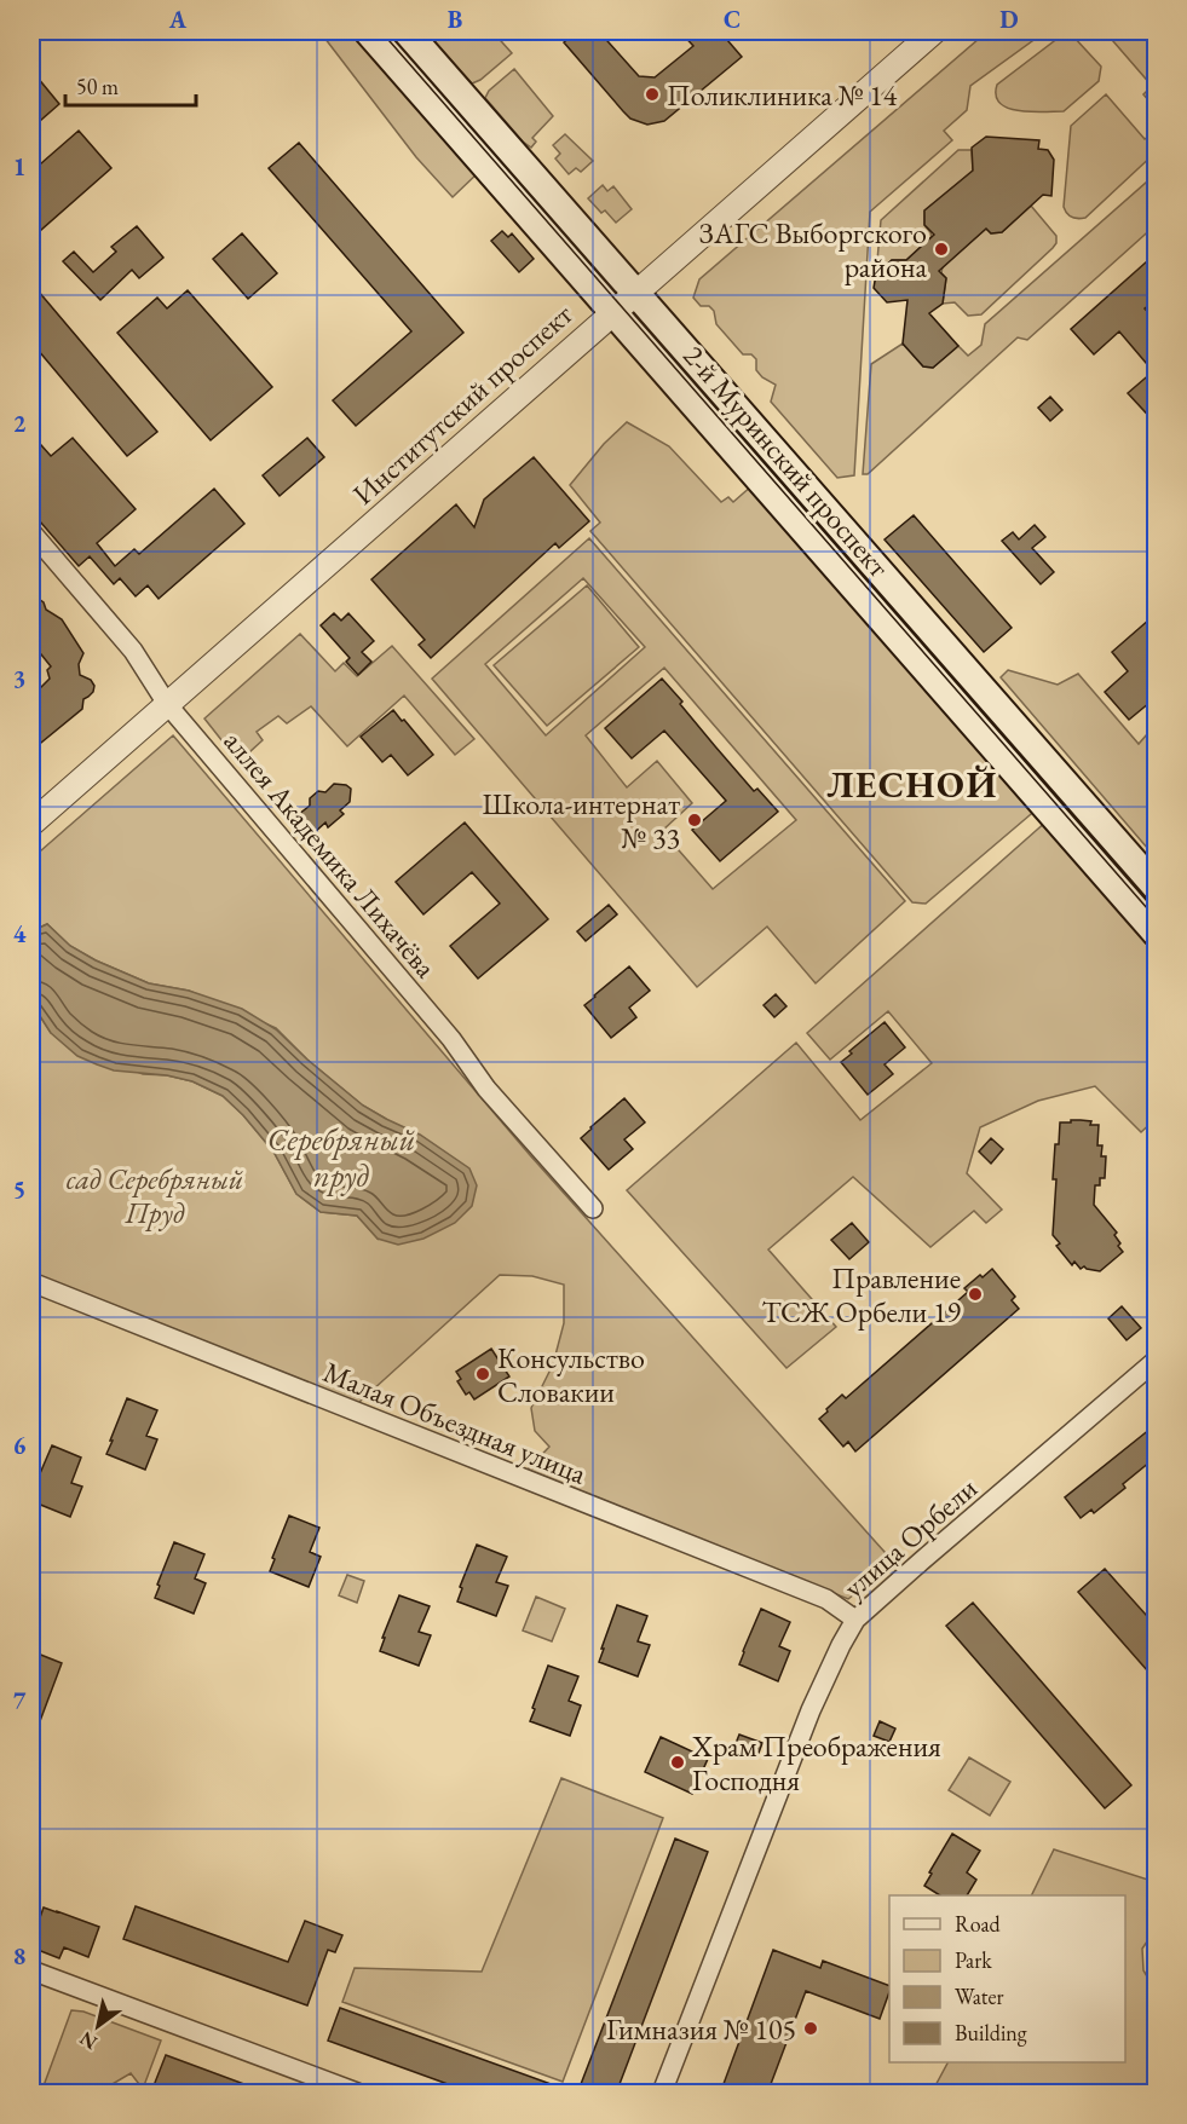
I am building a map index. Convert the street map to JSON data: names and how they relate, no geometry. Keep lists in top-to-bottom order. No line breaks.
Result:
{"streets":{"main road":["2-й Муринский проспект"],"street":["Институтский проспект","аллея Академика Лихачёва","Малая Объездная улица","улица Орбели"]},"crossings":[["Институтский проспект","2-й Муринский проспект"],["Институтский проспект","аллея Академика Лихачёва"],["Малая Объездная улица","улица Орбели"]],"districts":["ЛЕСНОЙ"],"water":["Серебряный пруд"],"parks":["сад Серебряный Пруд"],"places":["Поликлиника № 14","ЗАГС Выборгского района","Школа-интернат № 33","Правление ТСЖ Орбели 19","Консульство Словакии","Храм Преображения Господня","Гимназия № 105"],"legend":["Road","Park","Water","Building"],"scale_bar":"50 m","north":"bottom left","grid":{"columns":["A","B","C","D"],"rows":["1","2","3","4","5","6","7","8"]}}
